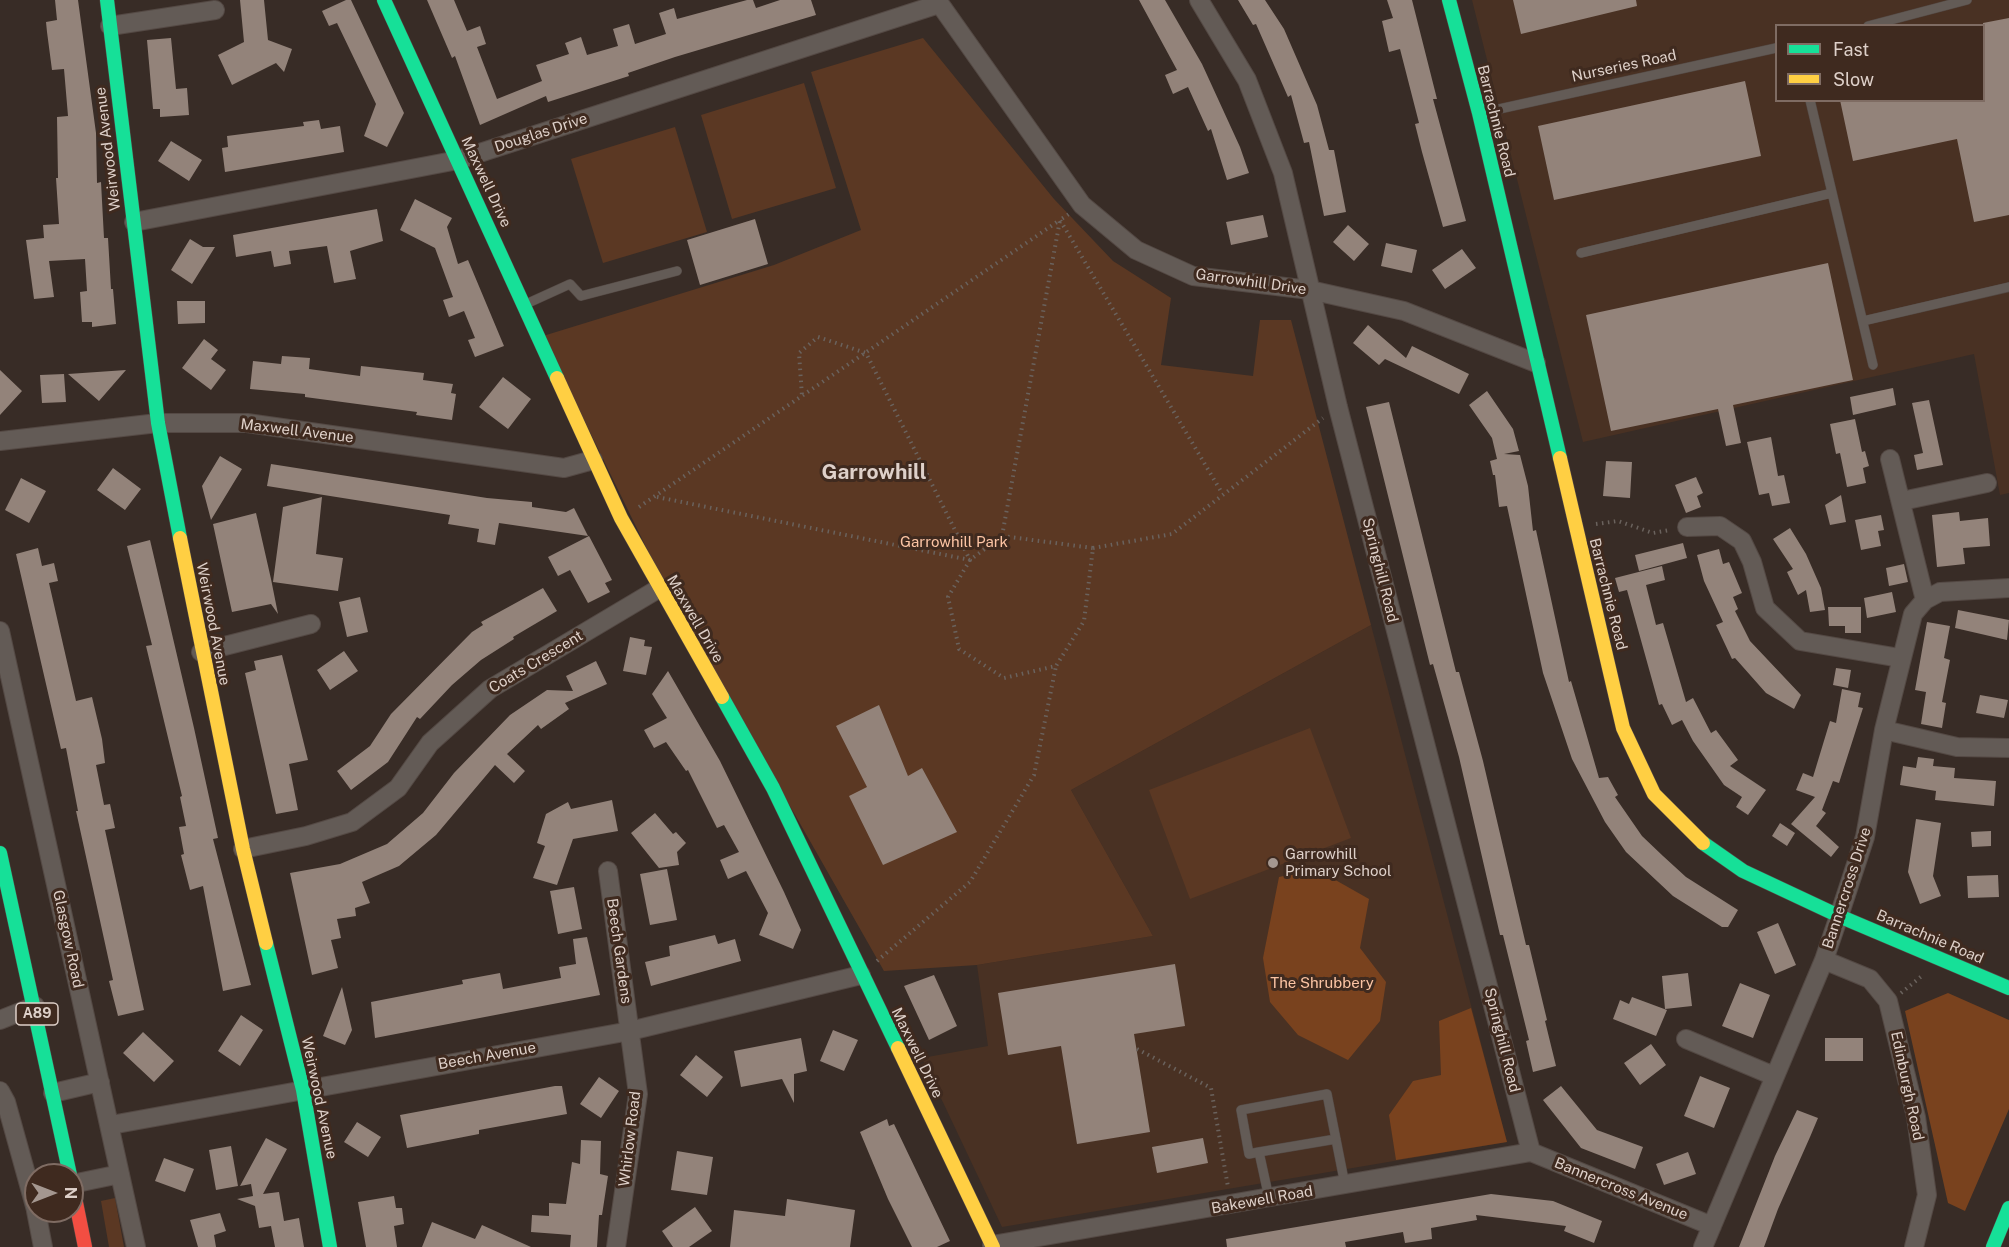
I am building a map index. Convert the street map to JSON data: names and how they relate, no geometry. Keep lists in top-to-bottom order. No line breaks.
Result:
{"streets":{"street":["Barrachnie Road","Douglas Drive","Weirwood Avenue","Maxwell Drive","Garrowhill Drive","Maxwell Avenue","Springhill Road","Coats Crescent","Bannercross Drive","Glasgow Road","Beech Gardens","A89","Beech Avenue","Edinburgh Road","Whirlow Road","Bannercross Avenue","Bakewell Road"],"lane":["Nurseries Road"]},"crossings":[["Nurseries Road","Barrachnie Road"],["Barrachnie Road","Garrowhill Drive"],["Barrachnie Road","Bannercross Drive"],["Douglas Drive","Weirwood Avenue"],["Douglas Drive","Maxwell Drive"],["Douglas Drive","Garrowhill Drive"],["Weirwood Avenue","Maxwell Avenue"],["Weirwood Avenue","Coats Crescent"],["Weirwood Avenue","Beech Avenue"],["Maxwell Drive","Maxwell Avenue"],["Maxwell Drive","Coats Crescent"],["Maxwell Drive","Beech Avenue"],["Maxwell Drive","Bakewell Road"],["Garrowhill Drive","Springhill Road"],["Springhill Road","Bannercross Avenue"],["Springhill Road","Bakewell Road"],["Bannercross Drive","Edinburgh Road"],["Bannercross Drive","Bannercross Avenue"],["Glasgow Road","Beech Avenue"],["Beech Gardens","Beech Avenue"],["Beech Gardens","Whirlow Road"],["Beech Avenue","Whirlow Road"],["Bannercross Avenue","Bakewell Road"]],"districts":["Garrowhill"],"parks":["Garrowhill Park","The Shrubbery"],"places":["Garrowhill Primary School"],"legend":["Fast","Slow"],"north":"right"}
